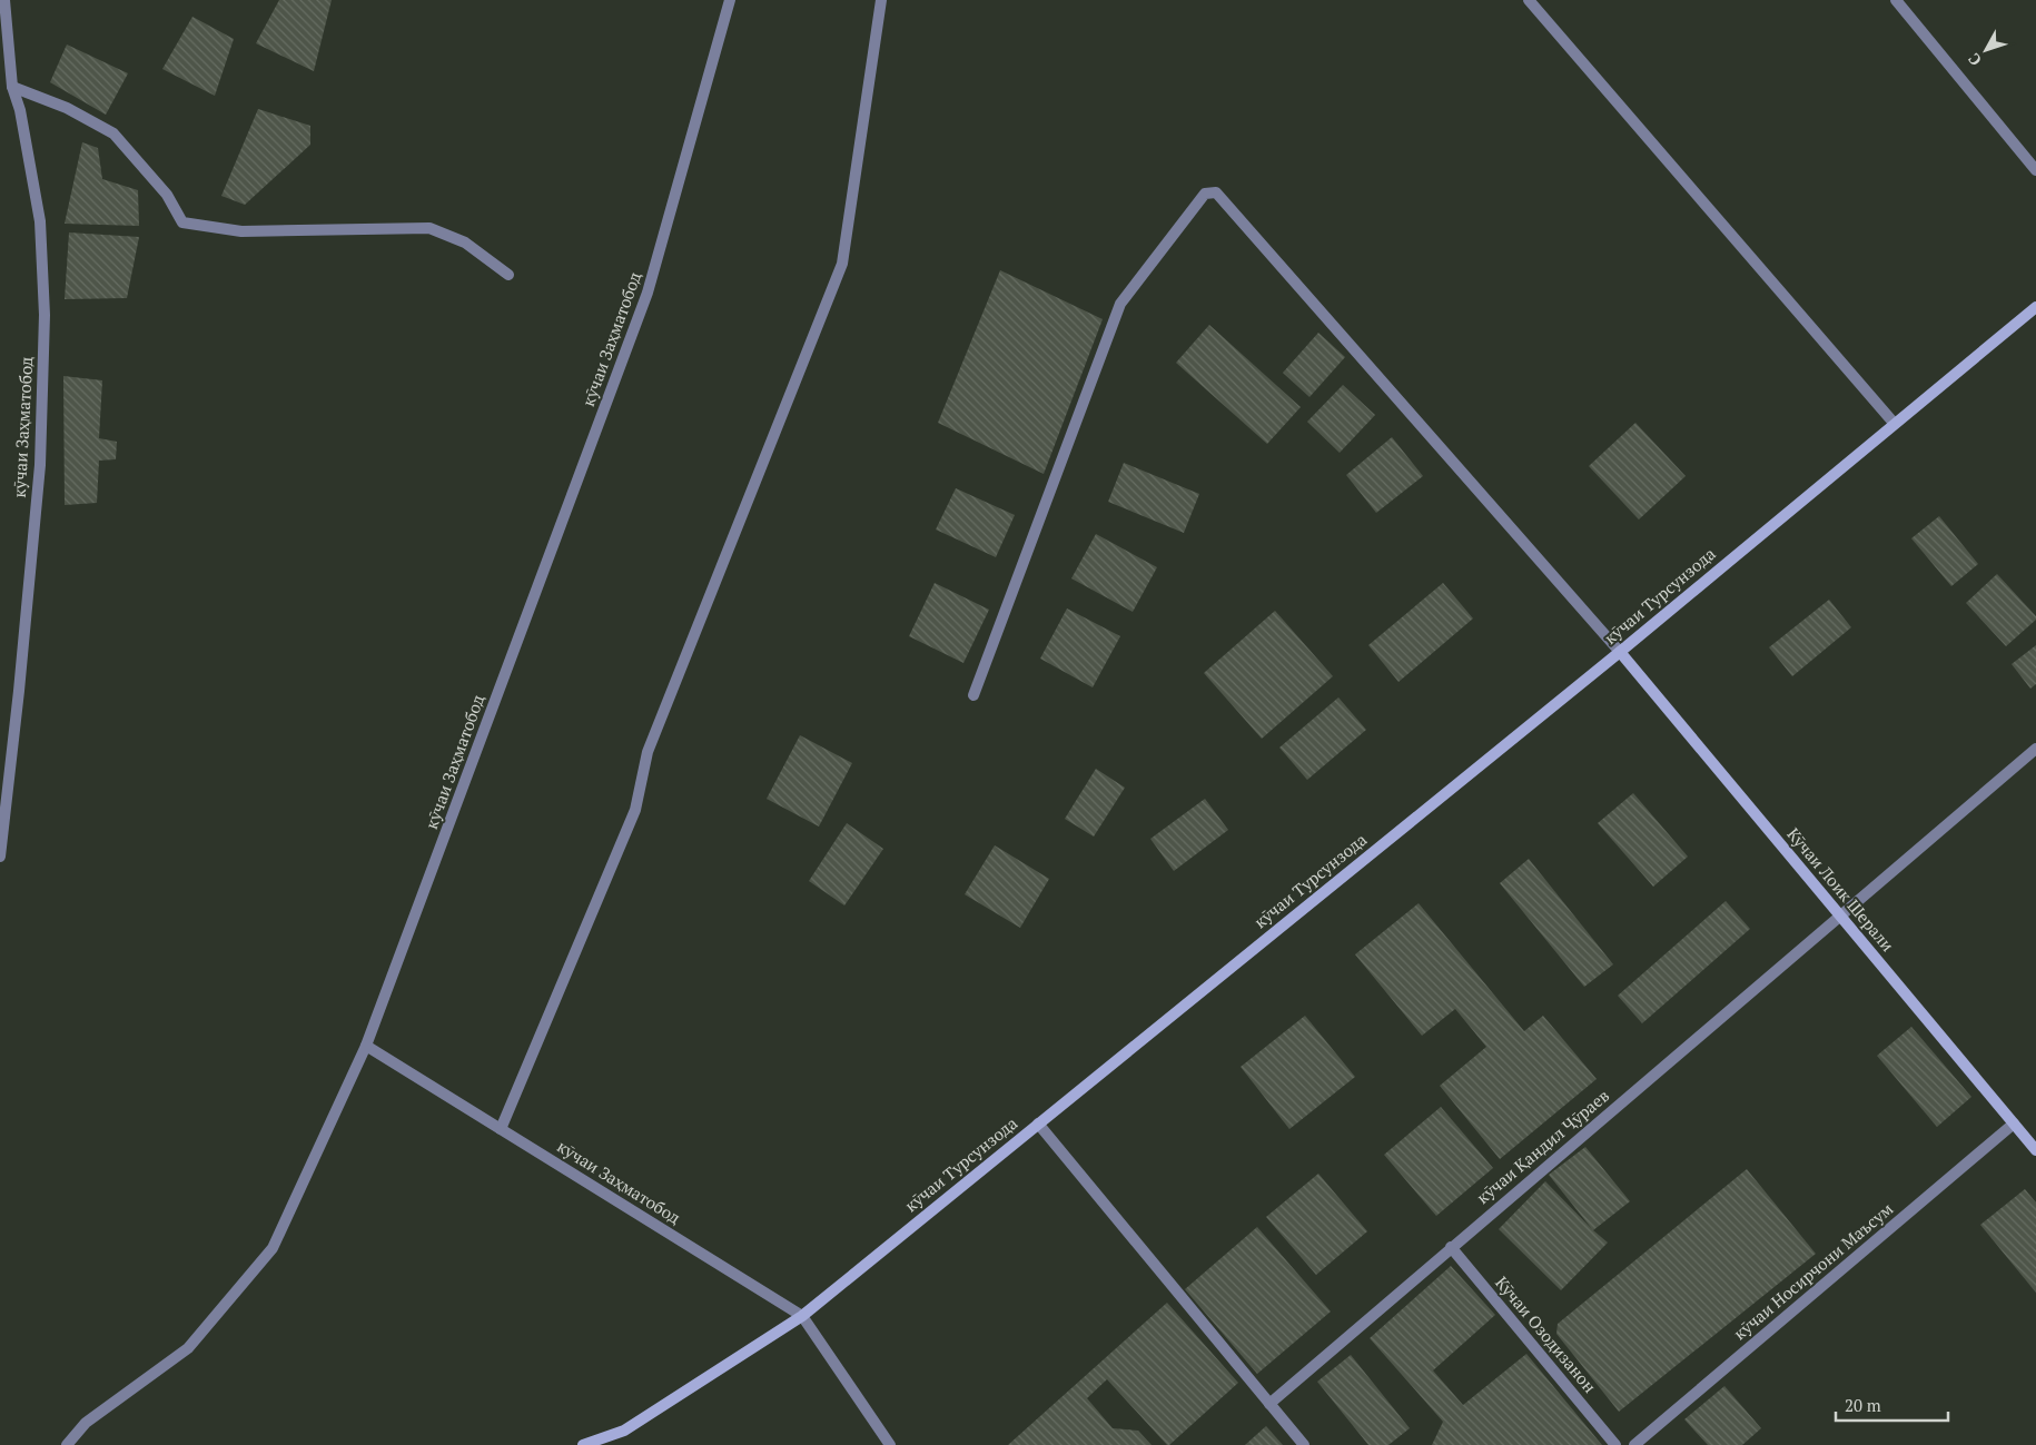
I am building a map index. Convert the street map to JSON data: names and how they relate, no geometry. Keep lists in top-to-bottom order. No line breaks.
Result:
{"streets":{"main road":["кӯчаи Турсунзода","Кӯчаи Лоик Шерали"],"street":["кӯчаи Заҳматобод","кӯчаи Қандил Ҷӯраев","кӯчаи Носирчони Маъсум","Кӯчаи Озодизанон"]},"crossings":[["кӯчаи Заҳматобод","кӯчаи Турсунзода"],["кӯчаи Турсунзода","Кӯчаи Лоик Шерали"],["Кӯчаи Лоик Шерали","кӯчаи Қандил Ҷӯраев"],["Кӯчаи Лоик Шерали","кӯчаи Носирчони Маъсум"],["кӯчаи Қандил Ҷӯраев","Кӯчаи Озодизанон"]],"scale_bar":"20 m","north":"bottom left"}
